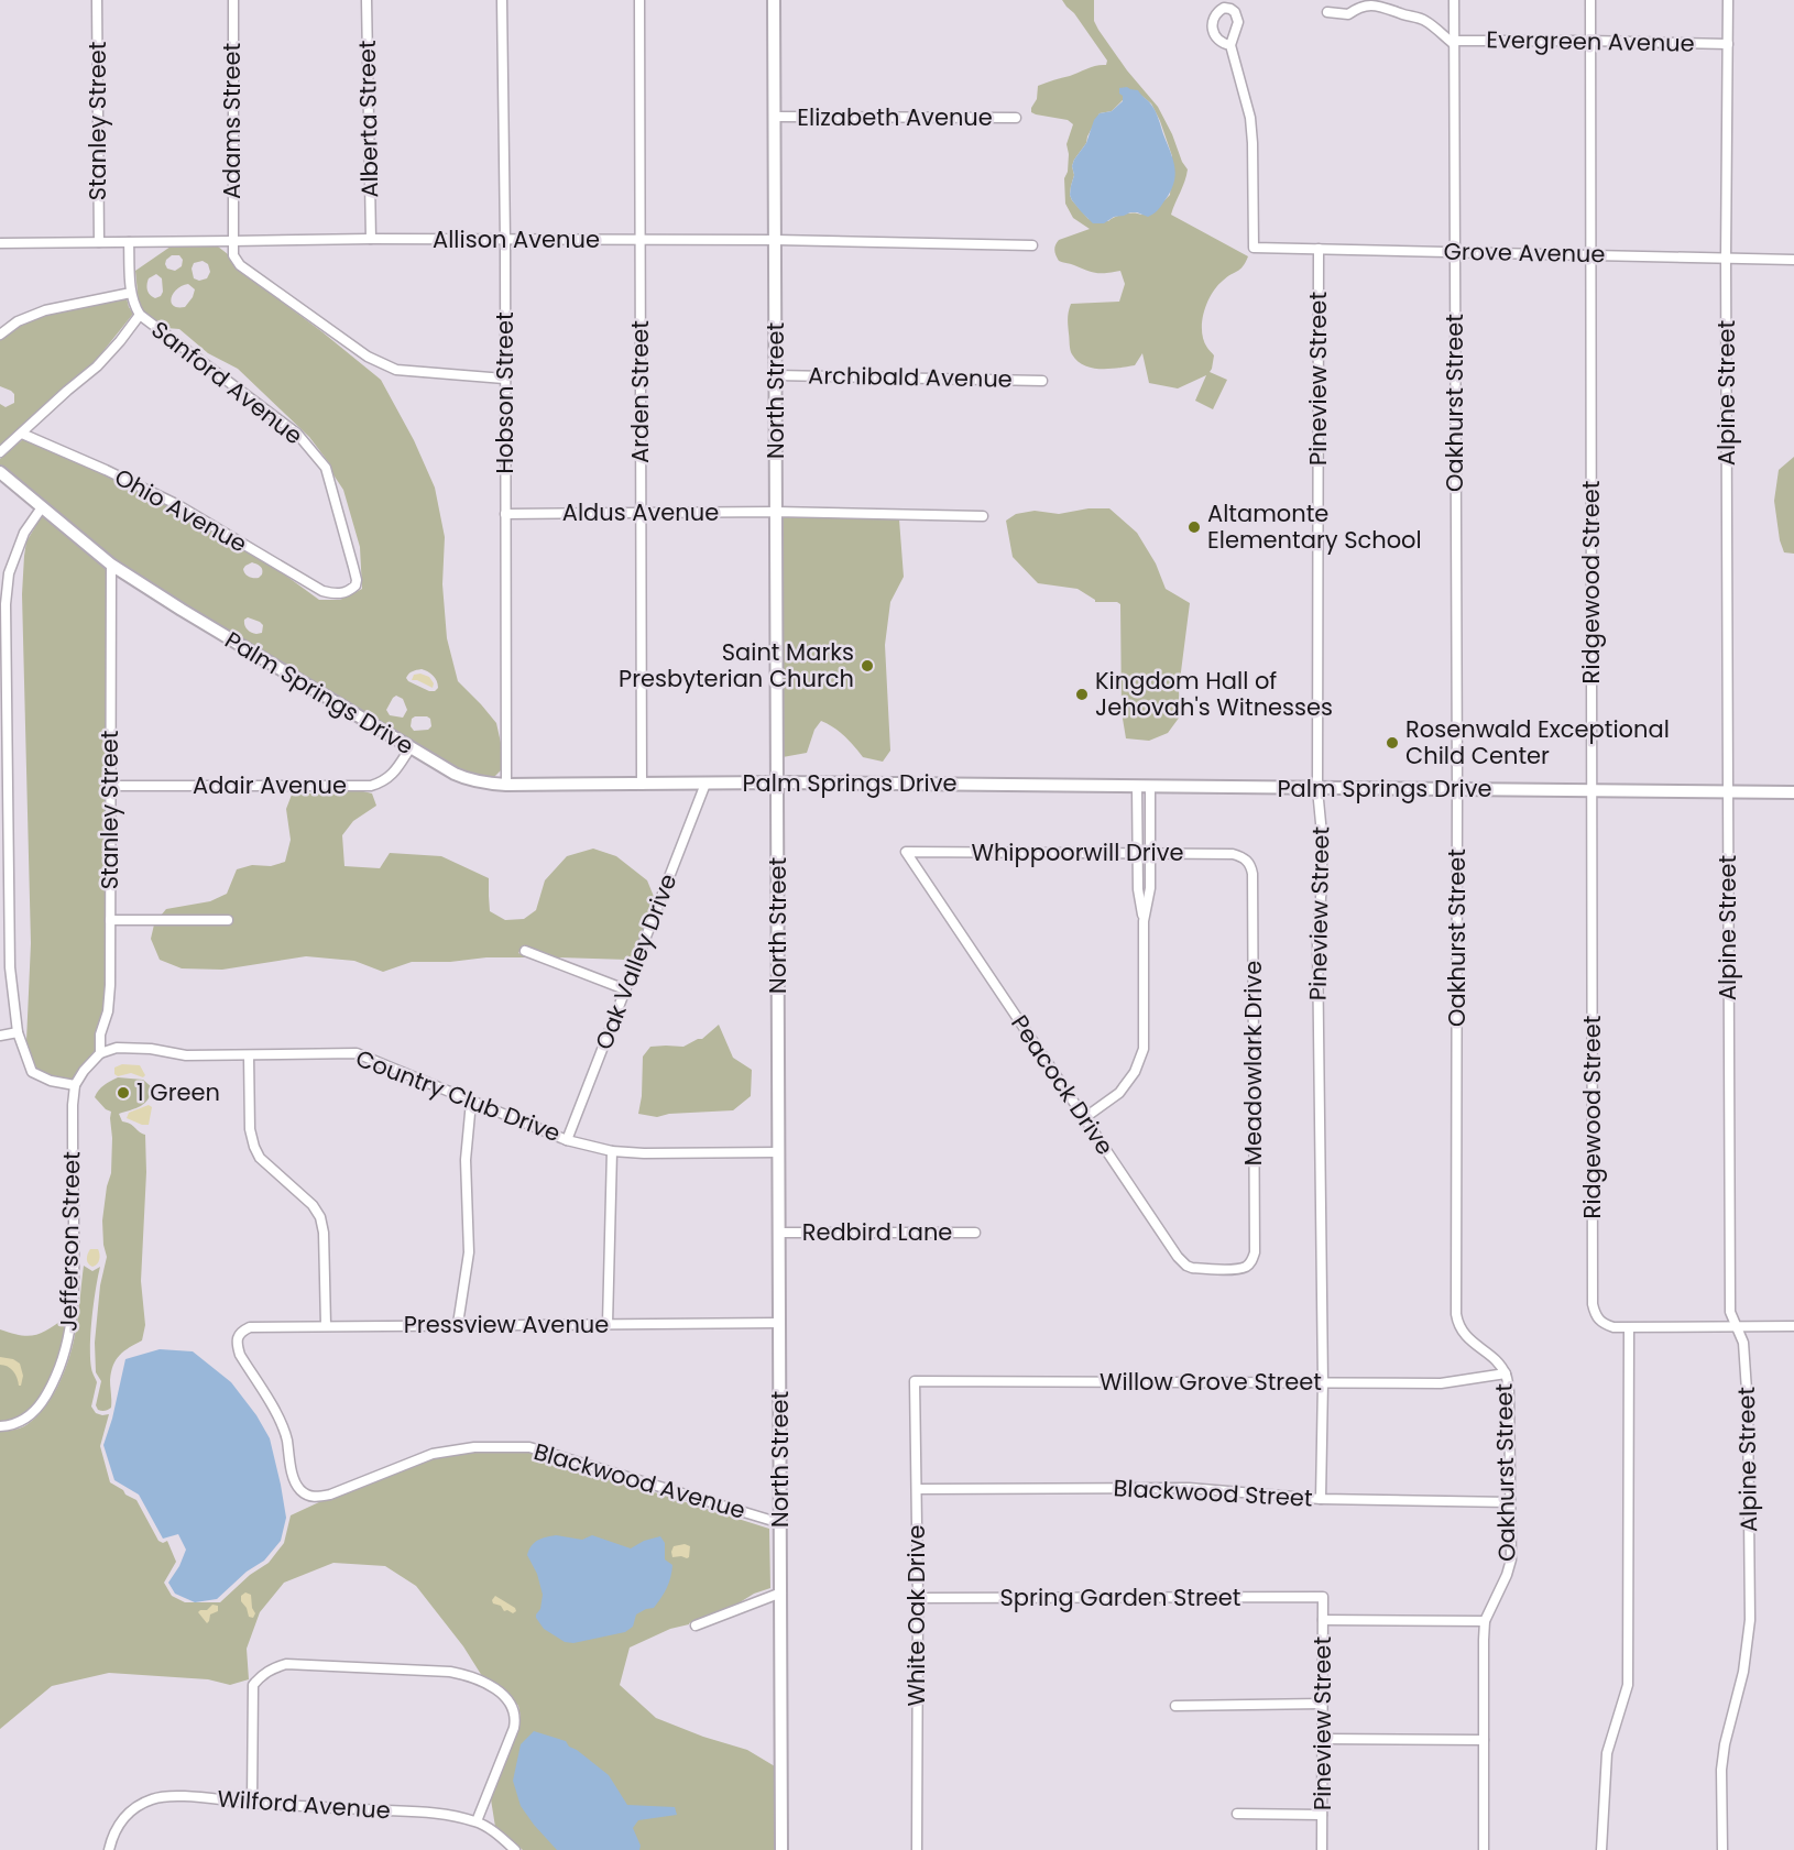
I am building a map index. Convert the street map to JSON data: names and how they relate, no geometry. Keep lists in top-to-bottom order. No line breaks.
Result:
{"streets":{"street":["Evergreen Avenue","Elizabeth Avenue","Alberta Street","Stanley Street","Adams Street","Allison Avenue","Grove Avenue","Archibald Avenue","Pineview Street","Sanford Avenue","North Street","Arden Street","Hobson Street","Alpine Street","Oakhurst Street","Ohio Avenue","Aldus Avenue","Ridgewood Street","Palm Springs Drive","Adair Avenue","Whippoorwill Drive","Oak Valley Drive","Meadowlark Drive","Peacock Drive","Country Club Drive","Redbird Lane","Jefferson Street","Pressview Avenue","Willow Grove Street","Blackwood Avenue","Blackwood Street","Spring Garden Street","White Oak Drive","Wilford Avenue"]},"crossings":[["Evergreen Avenue","Alpine Street"],["Evergreen Avenue","Oakhurst Street"],["Evergreen Avenue","Ridgewood Street"],["Elizabeth Avenue","North Street"],["Alberta Street","Allison Avenue"],["Stanley Street","Allison Avenue"],["Stanley Street","Palm Springs Drive"],["Stanley Street","Adair Avenue"],["Stanley Street","Country Club Drive"],["Adams Street","Allison Avenue"],["Allison Avenue","North Street"],["Allison Avenue","Arden Street"],["Allison Avenue","Hobson Street"],["Grove Avenue","Pineview Street"],["Grove Avenue","Alpine Street"],["Grove Avenue","Oakhurst Street"],["Grove Avenue","Ridgewood Street"],["Archibald Avenue","North Street"],["Pineview Street","Palm Springs Drive"],["Pineview Street","Willow Grove Street"],["Pineview Street","Blackwood Street"],["Pineview Street","Spring Garden Street"],["Sanford Avenue","Ohio Avenue"],["North Street","Aldus Avenue"],["North Street","Palm Springs Drive"],["North Street","Country Club Drive"],["North Street","Redbird Lane"],["North Street","Pressview Avenue"],["North Street","Blackwood Avenue"],["Arden Street","Aldus Avenue"],["Arden Street","Palm Springs Drive"],["Hobson Street","Aldus Avenue"],["Hobson Street","Palm Springs Drive"],["Alpine Street","Palm Springs Drive"],["Oakhurst Street","Palm Springs Drive"],["Oakhurst Street","Willow Grove Street"],["Oakhurst Street","Blackwood Street"],["Ridgewood Street","Palm Springs Drive"],["Palm Springs Drive","Adair Avenue"],["Palm Springs Drive","Oak Valley Drive"],["Whippoorwill Drive","Meadowlark Drive"],["Whippoorwill Drive","Peacock Drive"],["Oak Valley Drive","Country Club Drive"],["Meadowlark Drive","Peacock Drive"],["Pressview Avenue","Blackwood Avenue"],["Willow Grove Street","White Oak Drive"],["Blackwood Street","White Oak Drive"],["Spring Garden Street","White Oak Drive"]],"places":["Altamonte Elementary School","Saint Marks Presbyterian Church","Kingdom Hall of Jehovah's Witnesses","Rosenwald Exceptional Child Center","1 Green"]}
